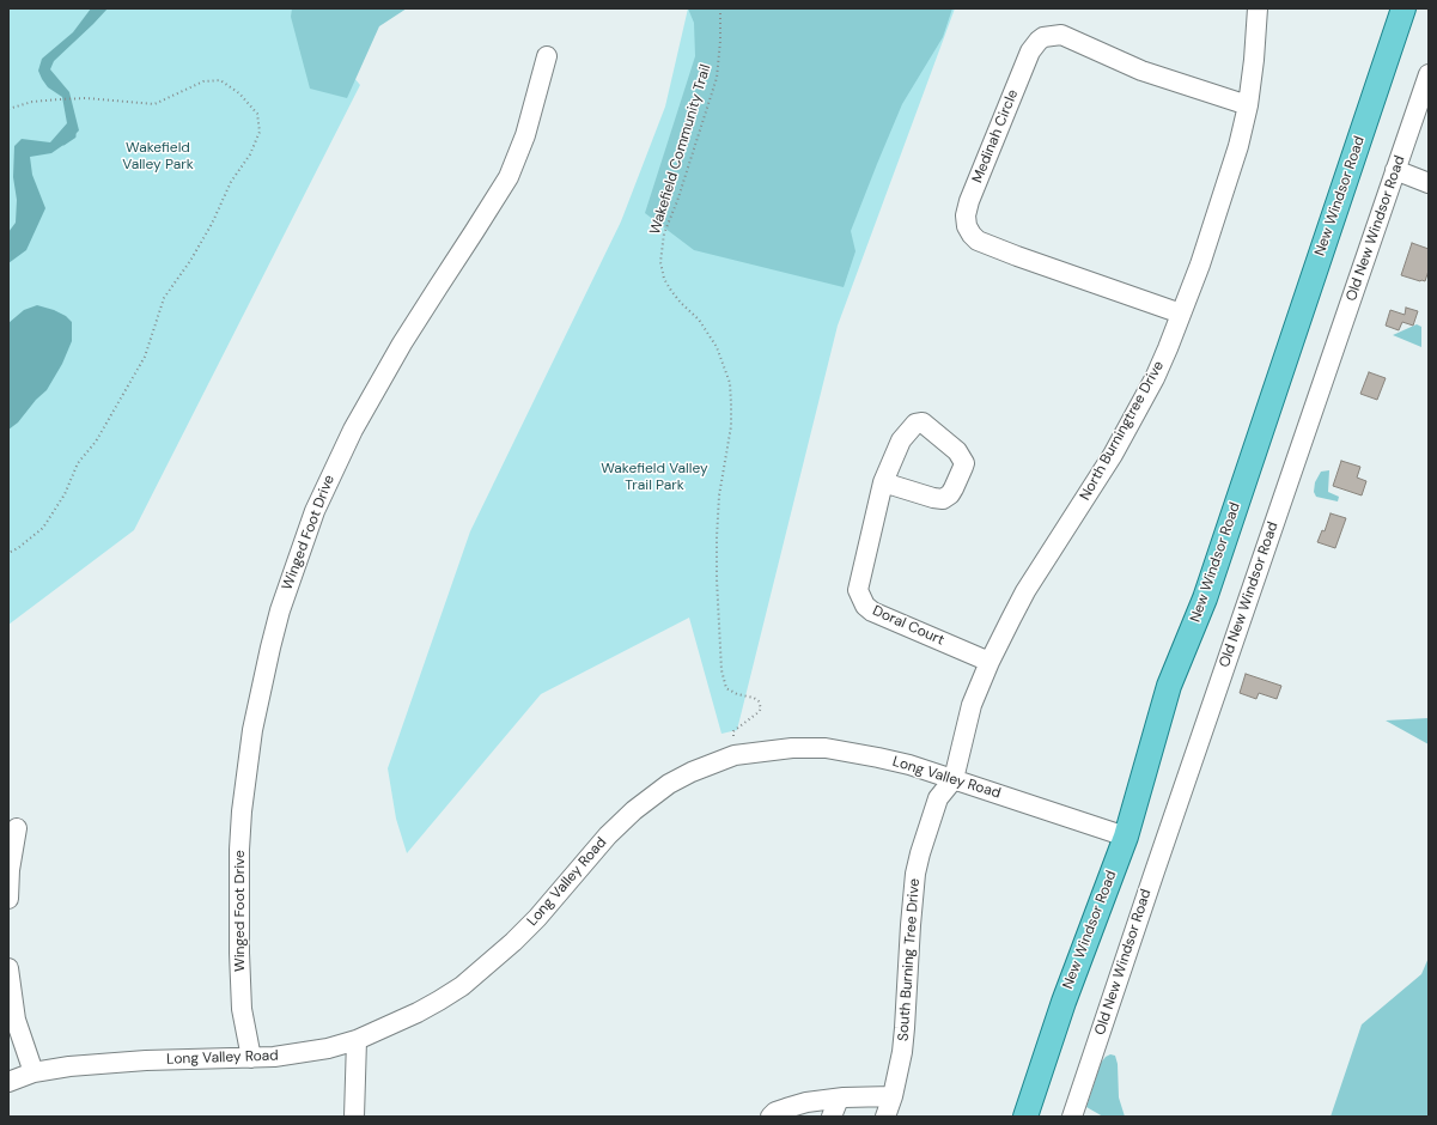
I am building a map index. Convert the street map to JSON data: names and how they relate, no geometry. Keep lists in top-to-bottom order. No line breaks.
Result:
{"streets":{"main road":["New Windsor Road"],"street":["Medinah Circle","Old New Windsor Road","North Burningtree Drive","Winged Foot Drive","Doral Court","Long Valley Road","South Burning Tree Drive"],"path":["Wakefield Community Trail"]},"crossings":[["Medinah Circle","North Burningtree Drive"],["Wakefield Community Trail","Long Valley Road"],["New Windsor Road","Long Valley Road"],["North Burningtree Drive","Doral Court"],["North Burningtree Drive","Long Valley Road"],["North Burningtree Drive","South Burning Tree Drive"],["Winged Foot Drive","Long Valley Road"],["Long Valley Road","South Burning Tree Drive"]],"parks":["Wakefield Valley Park","Wakefield Valley Trail Park"]}
